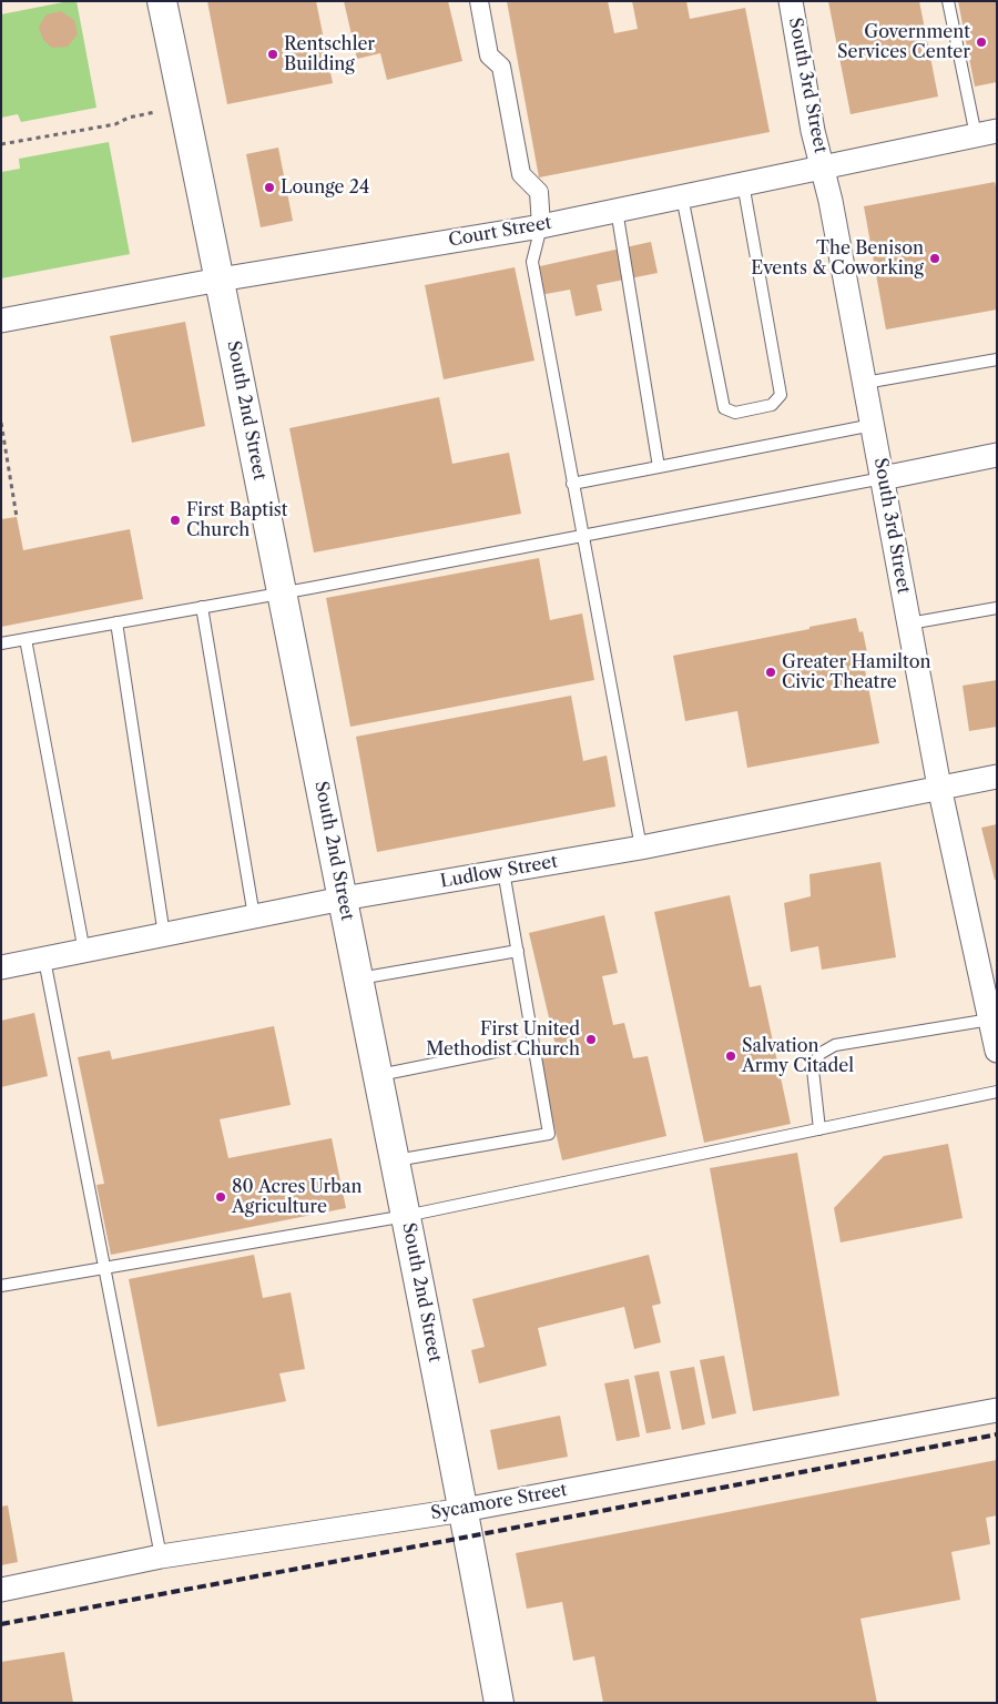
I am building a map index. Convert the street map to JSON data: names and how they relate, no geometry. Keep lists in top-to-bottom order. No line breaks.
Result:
{"streets":{"street":["South 3rd Street","Court Street","South 2nd Street","Ludlow Street","Sycamore Street"]},"crossings":[["South 3rd Street","Court Street"],["South 3rd Street","Ludlow Street"],["Court Street","South 2nd Street"],["South 2nd Street","Ludlow Street"],["South 2nd Street","Sycamore Street"]],"places":["Government Services Center","Rentschler Building","Lounge 24","The Benison Events & Coworking","First Baptist Church","Greater Hamilton Civic Theatre","First United Methodist Church","Salvation Army Citadel","80 Acres Urban Agriculture"]}
